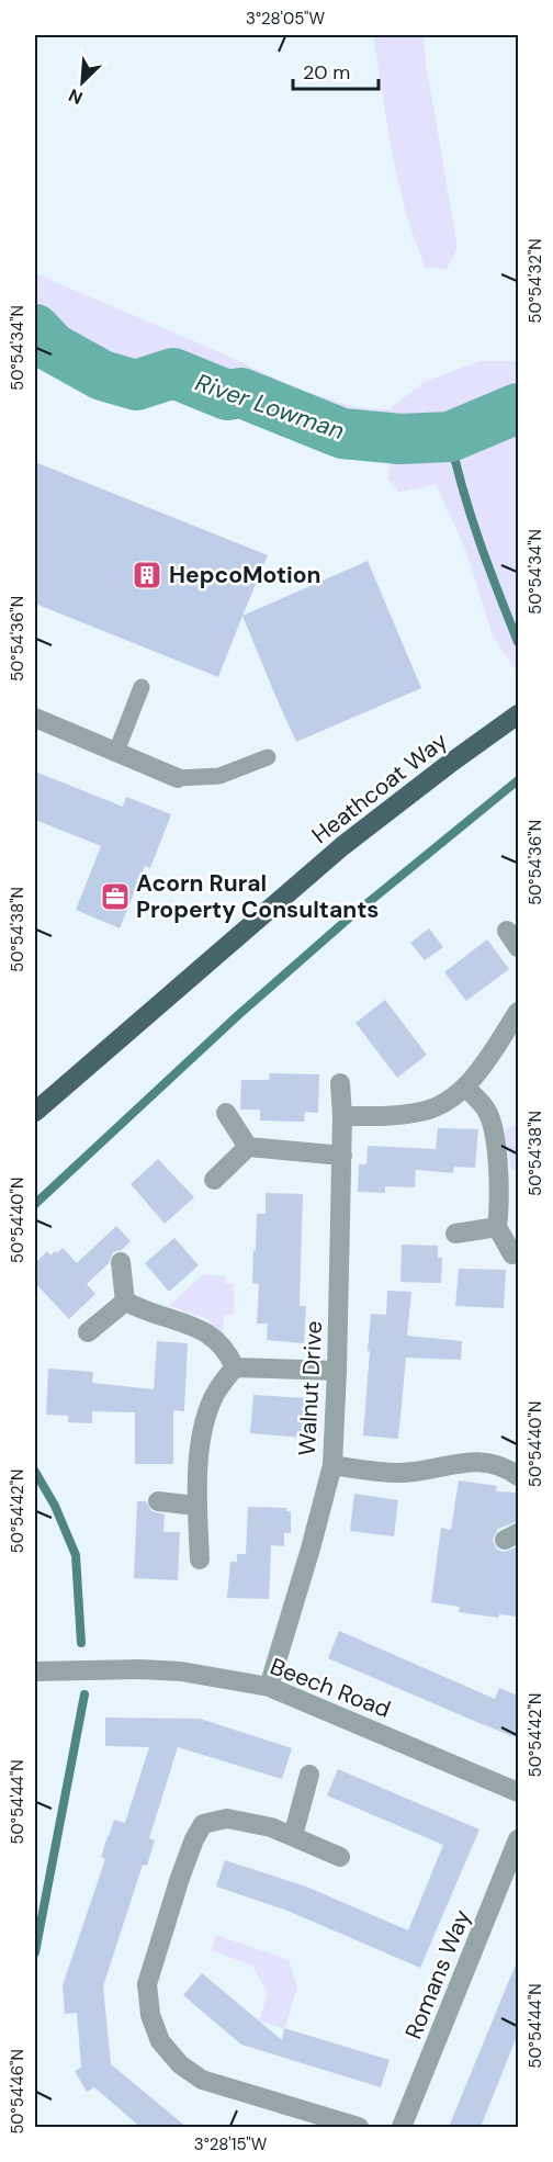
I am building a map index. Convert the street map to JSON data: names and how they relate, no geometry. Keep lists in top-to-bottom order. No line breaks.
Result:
{"streets":{"main road":["Heathcoat Way"],"street":["Walnut Drive","Beech Road","Romans Way"]},"crossings":[["Walnut Drive","Beech Road"]],"water":["River Lowman"],"places":{"building":["HepcoMotion"],"office":["Acorn Rural Property Consultants"]},"scale_bar":"20 m","north":"bottom left","coordinates":["3°28'05\"W","50°54'32\"N","50°54'34\"N","50°54'36\"N","50°54'38\"N","50°54'40\"N","50°54'42\"N","50°54'44\"N","50°54'46\"N","3°28'15\"W"]}
